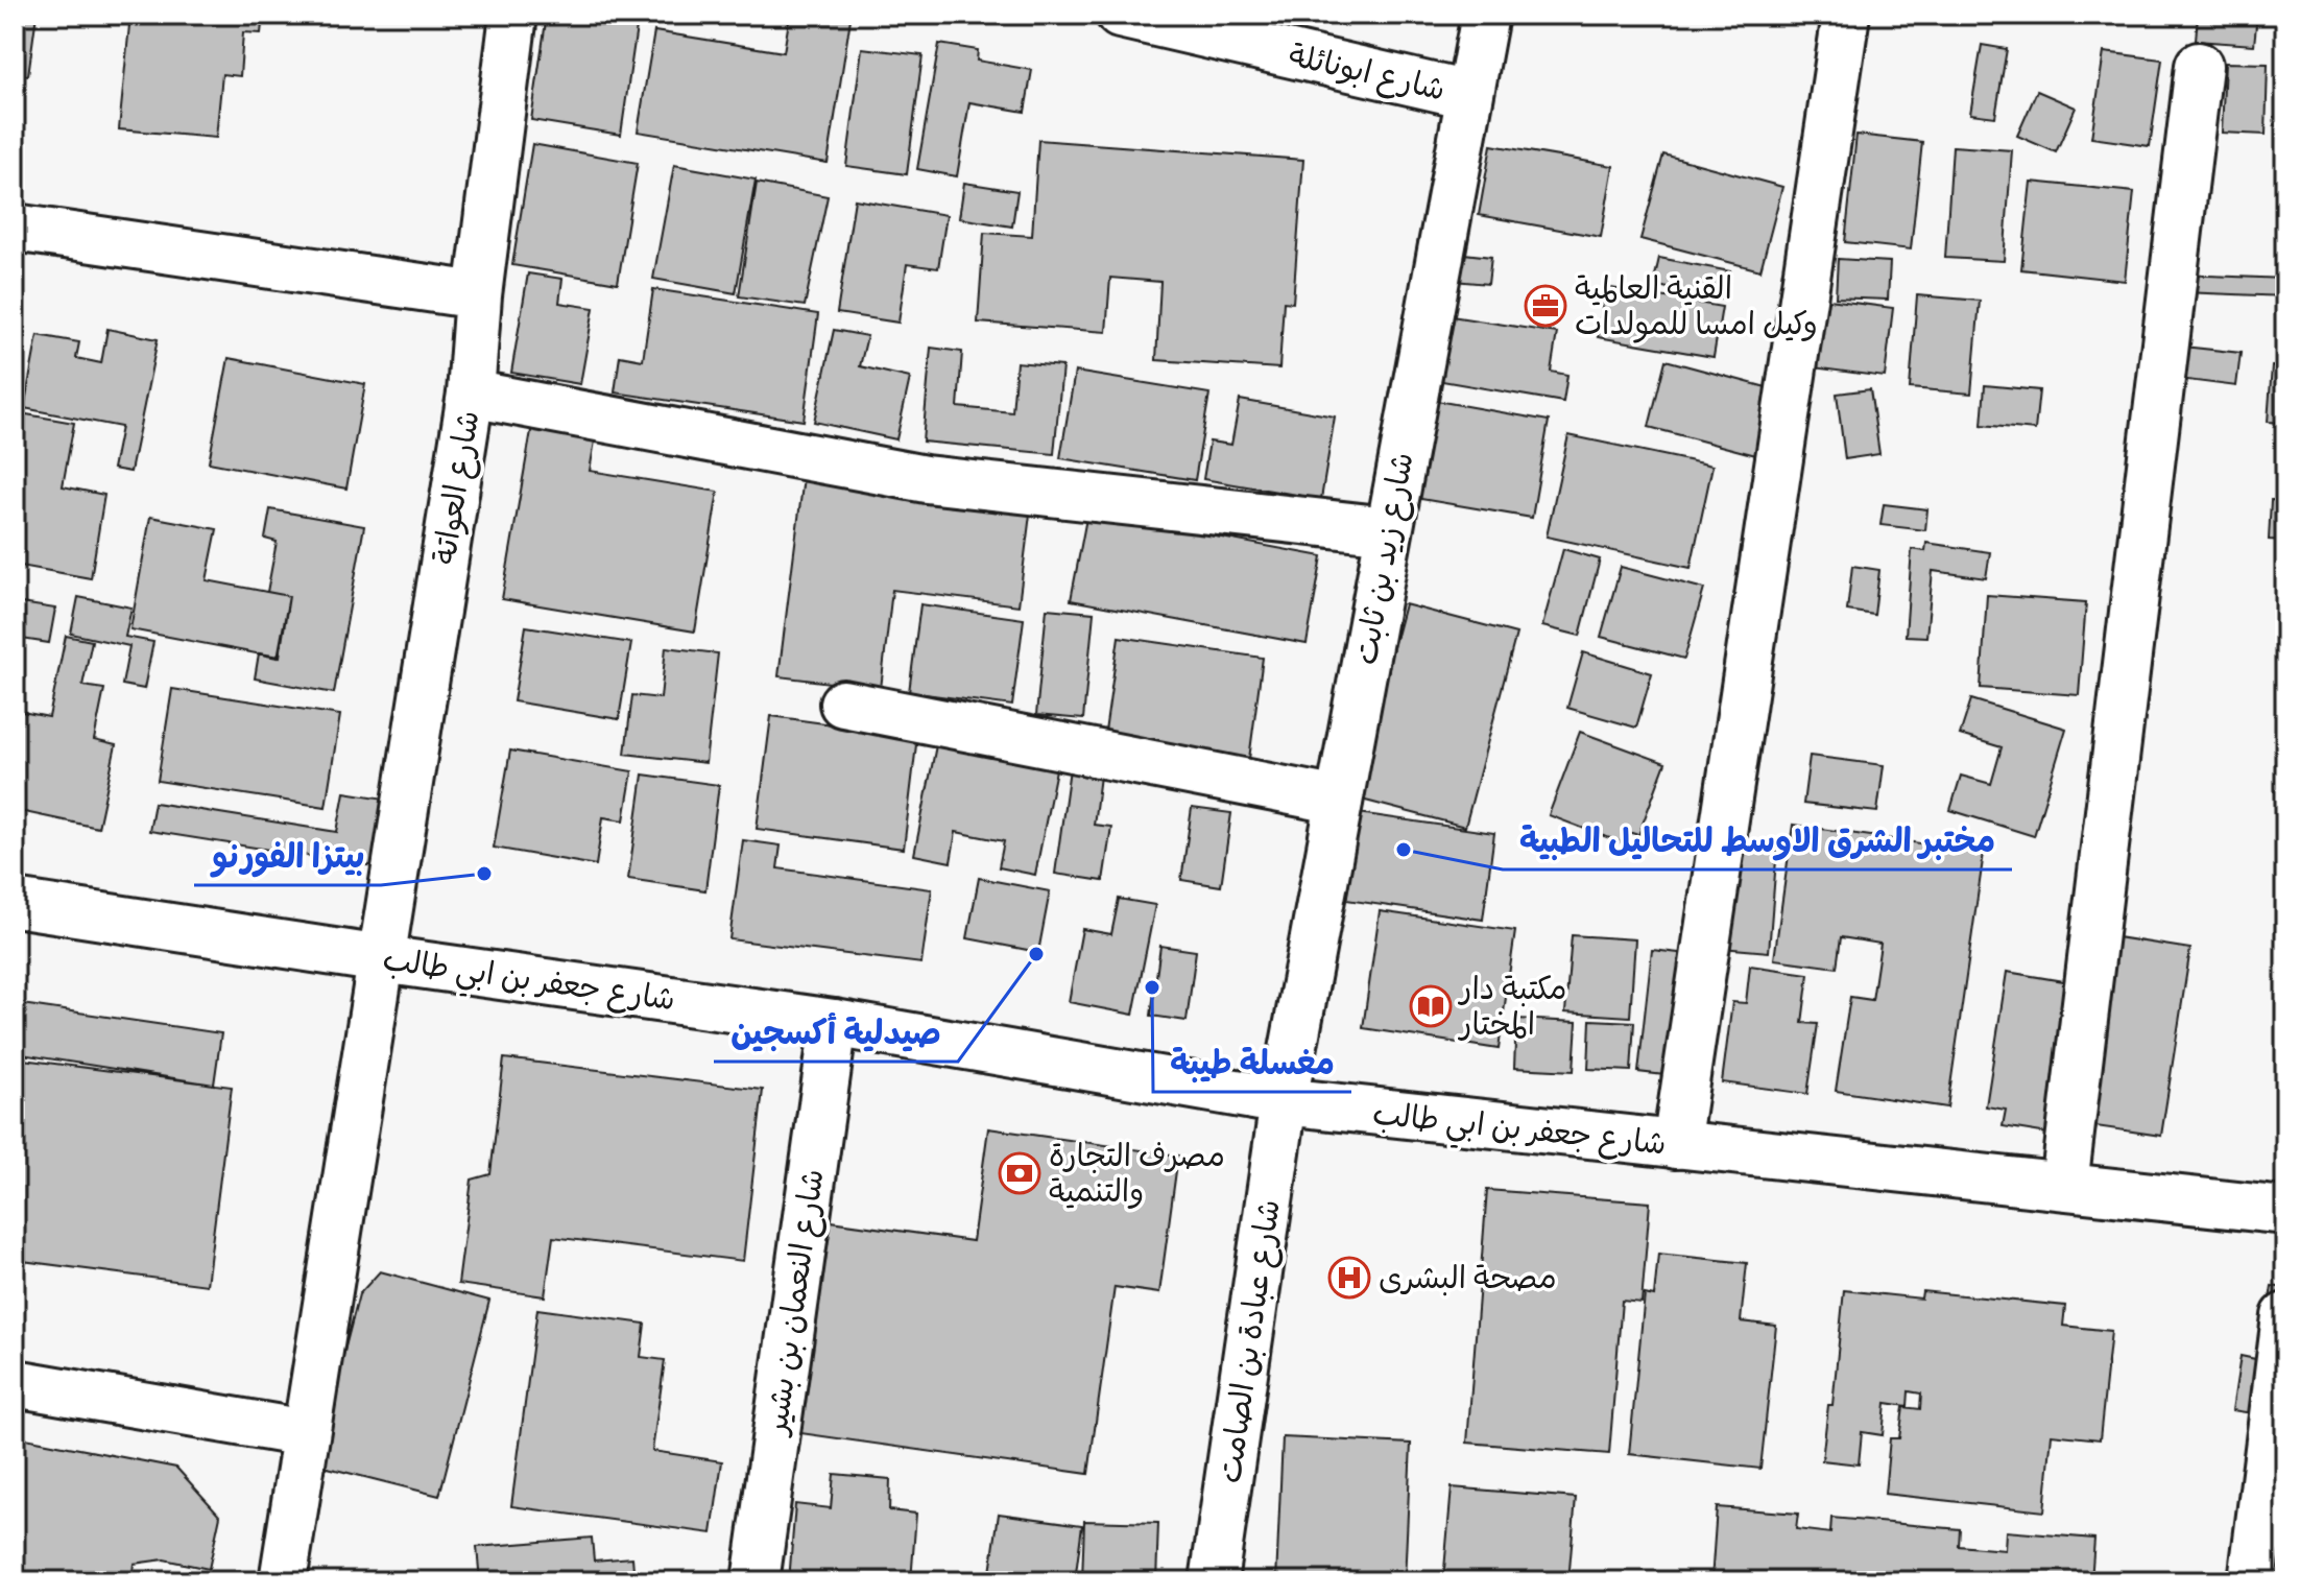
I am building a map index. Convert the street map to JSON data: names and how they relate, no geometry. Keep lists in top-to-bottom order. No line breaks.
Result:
{"streets":{"street":["شارع ابونائلة","شارع العواتة","شارع زيد بن ثابت","شارع جعفر بن ابي طالب","شارع النعمان بن بشير","شارع عبادة بن الصامت"]},"crossings":[["شارع ابونائلة","شارع زيد بن ثابت"],["شارع العواتة","شارع جعفر بن ابي طالب"],["شارع زيد بن ثابت","شارع جعفر بن ابي طالب"],["شارع زيد بن ثابت","شارع عبادة بن الصامت"],["شارع جعفر بن ابي طالب","شارع النعمان بن بشير"],["شارع جعفر بن ابي طالب","شارع عبادة بن الصامت"]],"places":{"office":["القنية العالمية وكيل امسا للمولدات"],"other":["مختبر الشرق الاوسط للتحاليل الطبية","بيتزا الفورنو","صيدلية أكسجين","مغسلة طيبة"],"library":["مكتبة دار المختار"],"bank":["مصرف التجارة والتنمية"],"hospital":["مصحة البشرى"]}}
